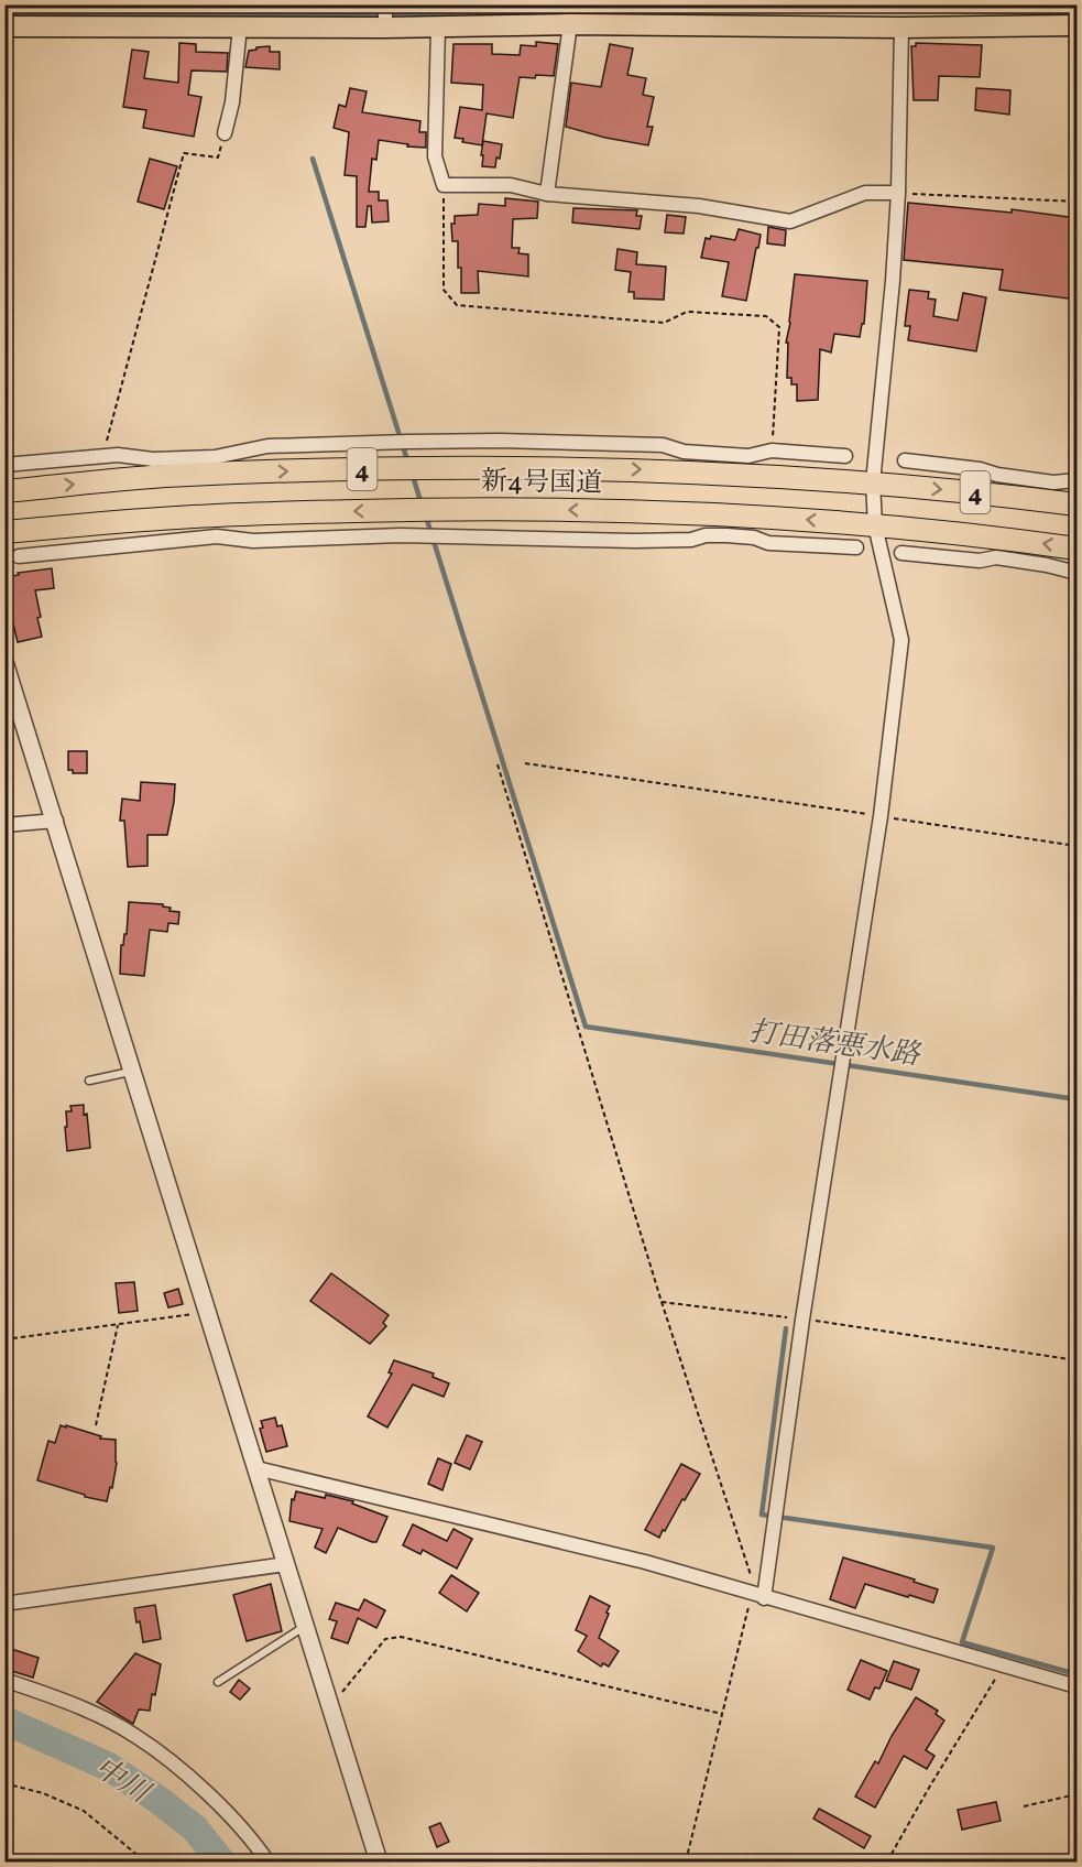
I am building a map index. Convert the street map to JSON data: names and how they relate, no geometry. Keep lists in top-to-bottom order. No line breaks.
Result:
{"streets":{"highway":["4","新4号国道"]},"water":["打田落悪水路","中川"]}
